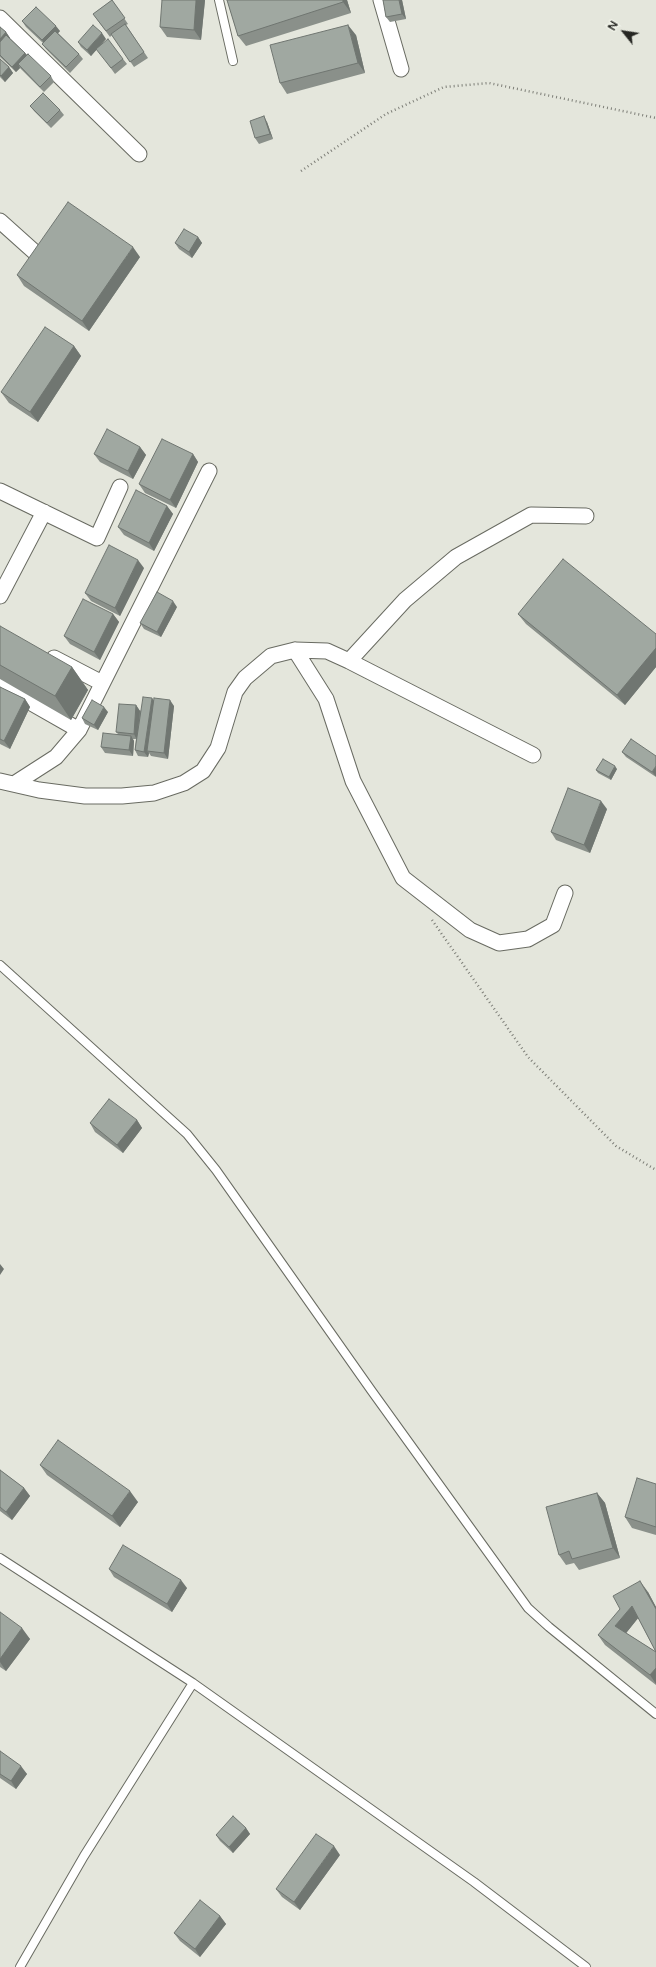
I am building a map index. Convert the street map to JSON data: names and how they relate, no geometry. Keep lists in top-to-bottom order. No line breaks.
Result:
{"north":"top left"}
